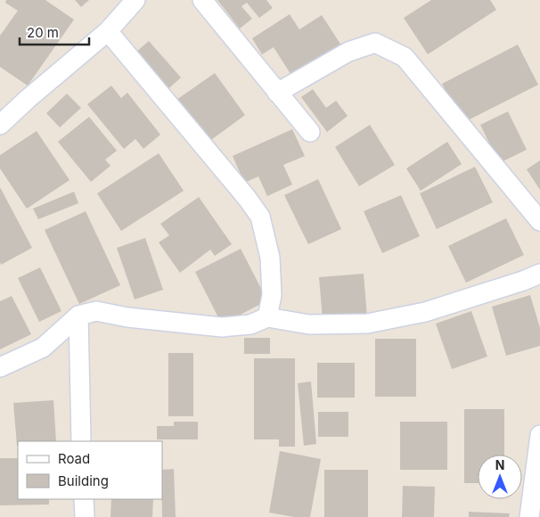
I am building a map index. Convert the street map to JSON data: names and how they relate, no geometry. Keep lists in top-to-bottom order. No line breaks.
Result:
{"legend":["Road","Building"],"scale_bar":"20 m","north":"top"}
